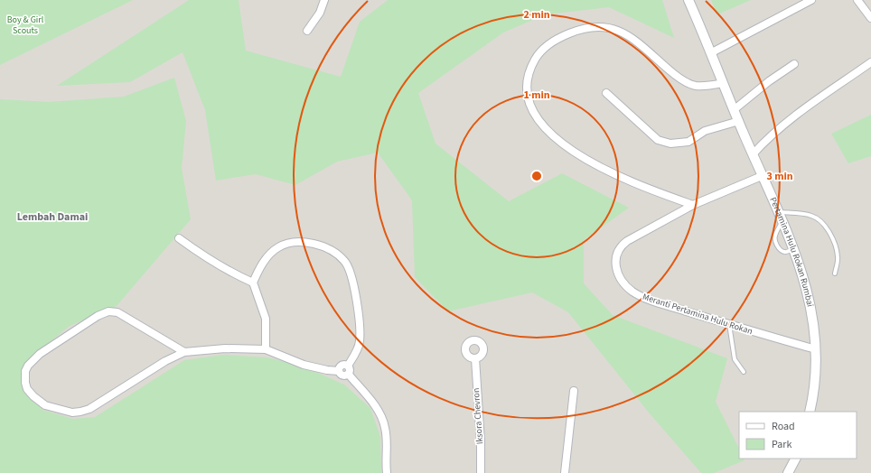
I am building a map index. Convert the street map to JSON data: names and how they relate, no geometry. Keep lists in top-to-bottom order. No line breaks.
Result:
{"streets":{"street":["Pertamina Hulu Rokan Rumbai","Meranti Pertamina Hulu Rokan","Iksora Chevron"]},"crossings":[["Pertamina Hulu Rokan Rumbai","Meranti Pertamina Hulu Rokan"]],"districts":["Lembah Damai"],"parks":["Boy & Girl Scouts"],"legend":["Road","Park"],"rings":["2 min","1 min","3 min"]}
